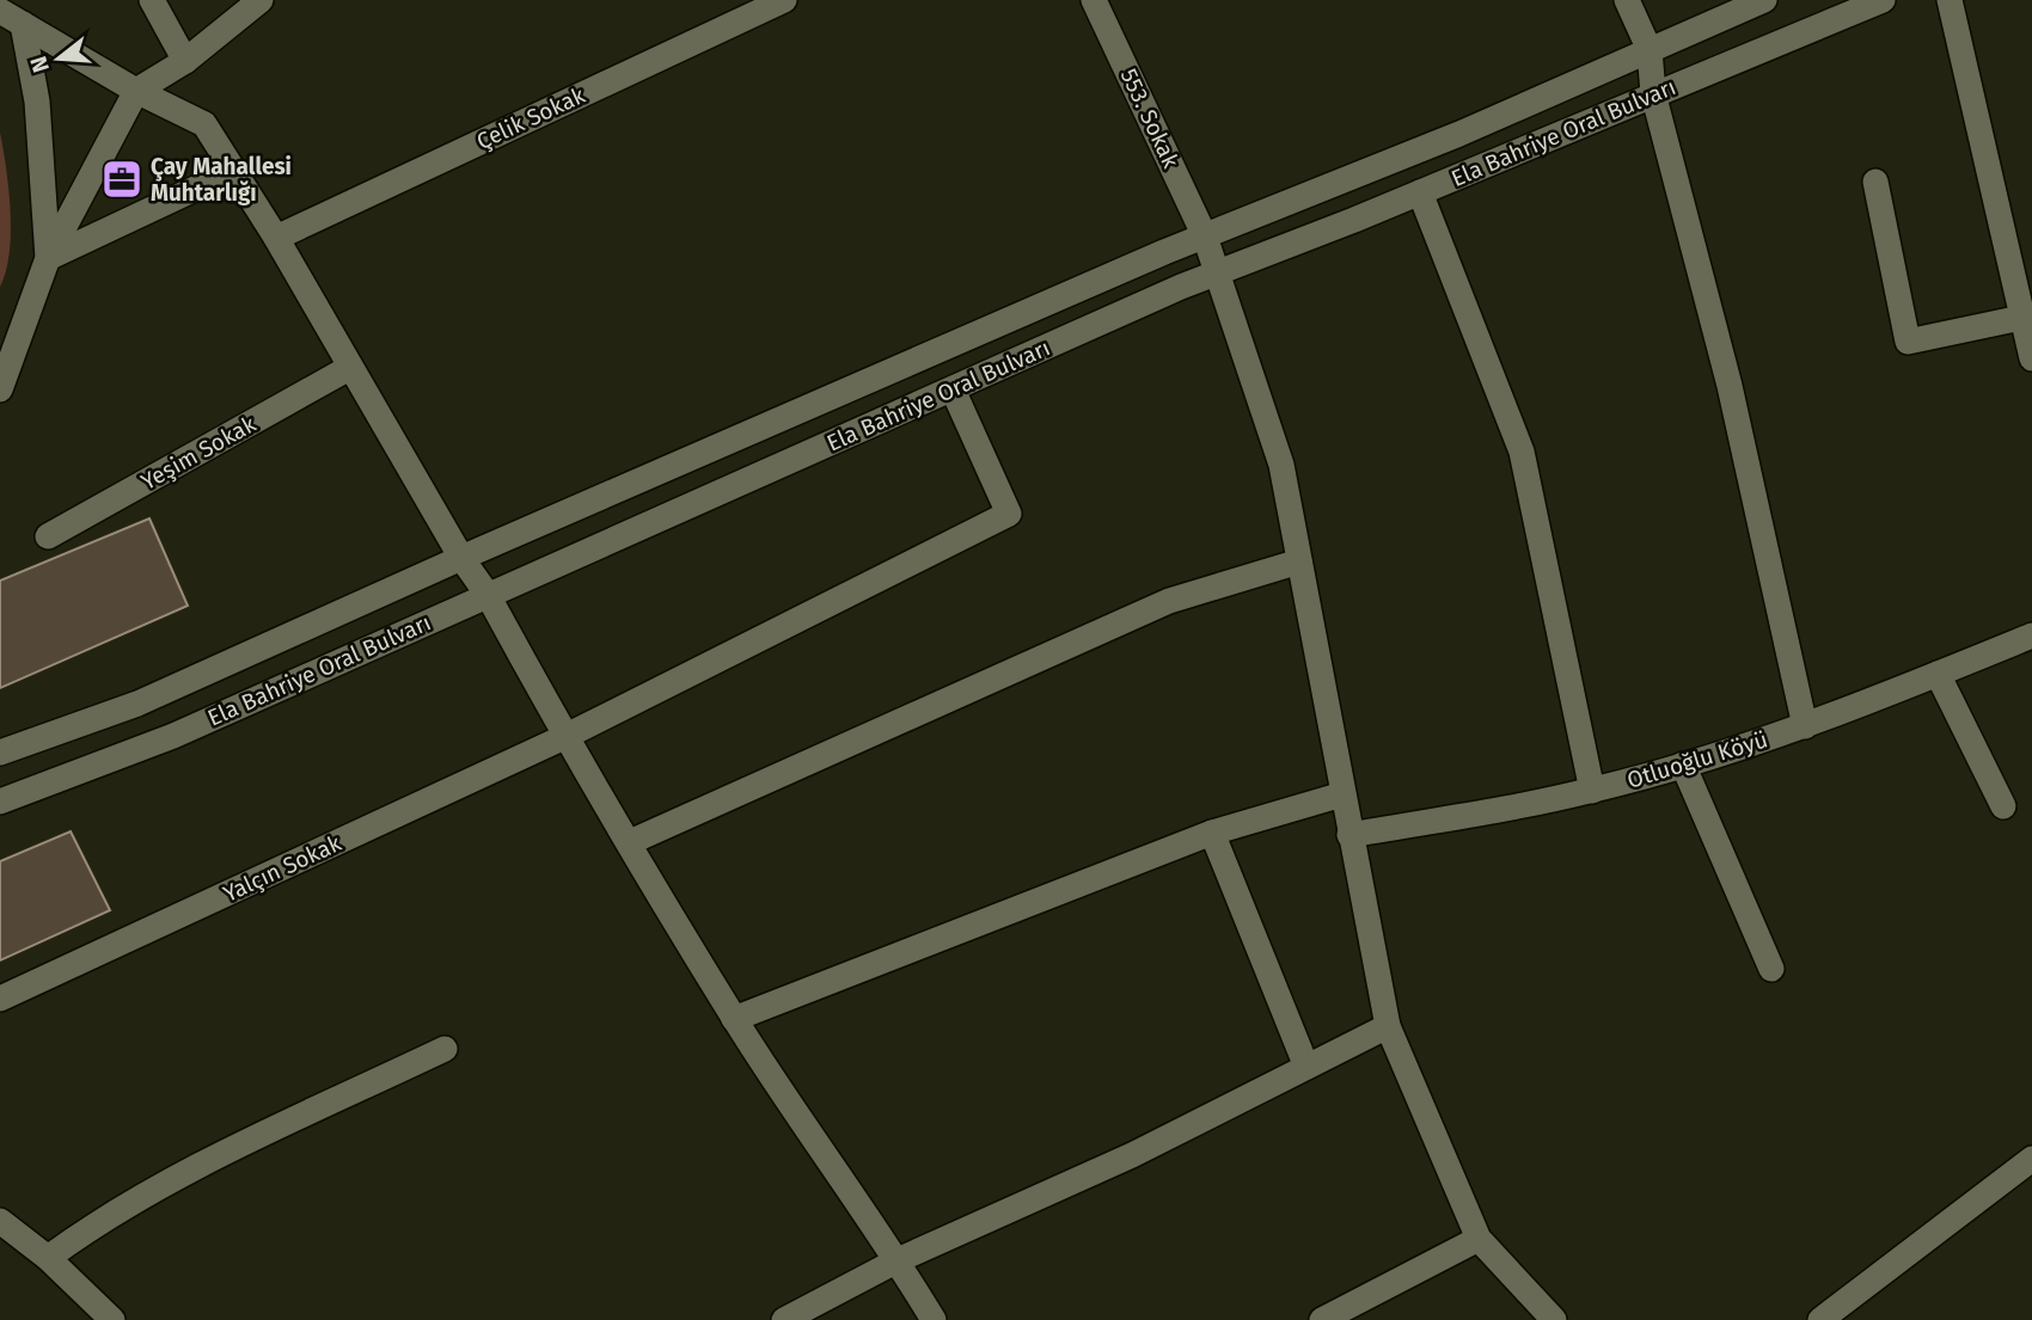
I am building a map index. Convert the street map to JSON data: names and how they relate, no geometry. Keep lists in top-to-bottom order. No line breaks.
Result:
{"streets":{"street":["Çelik Sokak","553. Sokak","Ela Bahriye Oral Bulvarı","Yeşim Sokak","Otluoğlu Köyü","Yalçın Sokak"]},"crossings":[["553. Sokak","Ela Bahriye Oral Bulvarı"],["553. Sokak","Otluoğlu Köyü"],["Ela Bahriye Oral Bulvarı","Yalçın Sokak"]],"places":{"office":["Çay Mahallesi Muhtarlığı"]},"north":"left"}
